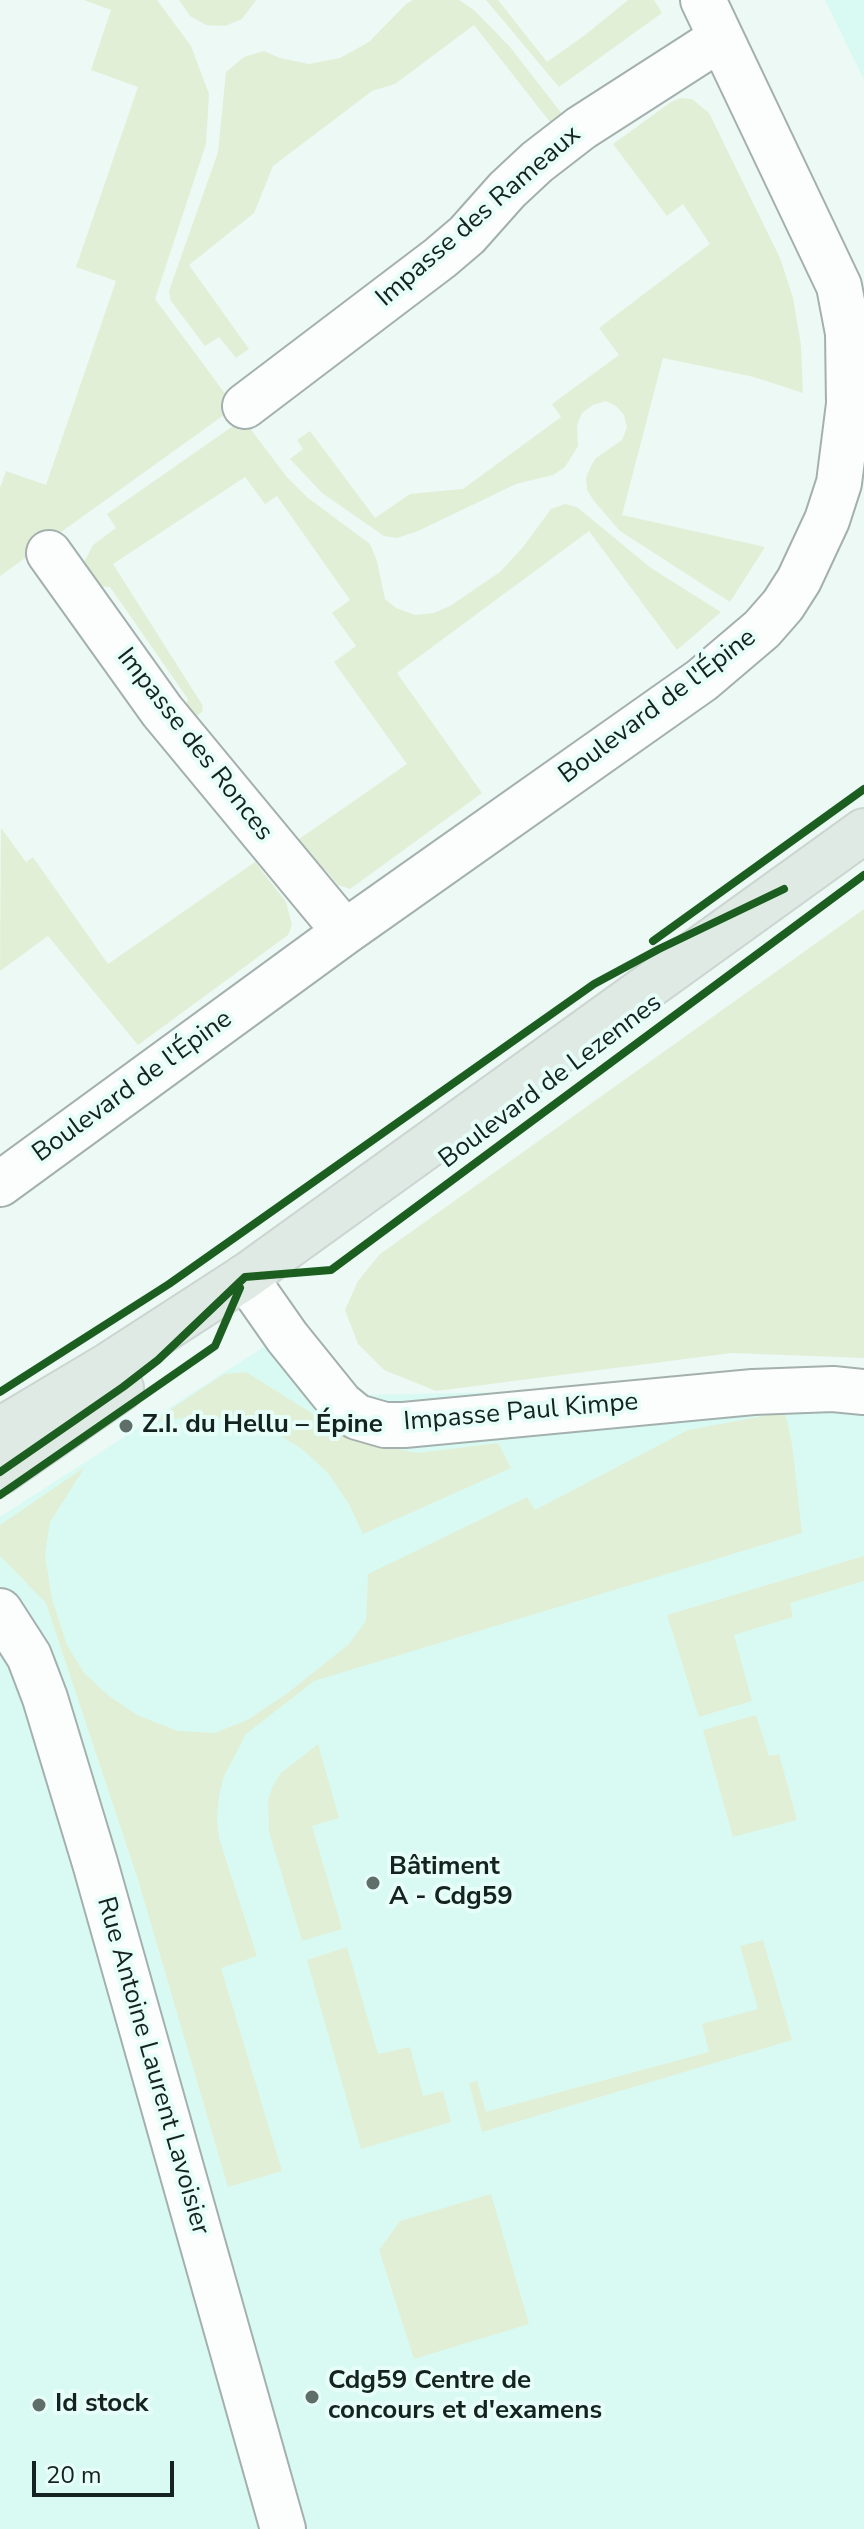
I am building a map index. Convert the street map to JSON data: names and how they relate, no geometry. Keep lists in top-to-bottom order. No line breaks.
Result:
{"streets":{"main road":["Boulevard de Lezennes"],"street":["Impasse des Rameaux","Boulevard de l'Épine","Impasse des Ronces","Impasse Paul Kimpe","Rue Antoine Laurent Lavoisier"]},"crossings":[["Impasse des Rameaux","Boulevard de l'Épine"],["Boulevard de l'Épine","Impasse des Ronces"],["Boulevard de Lezennes","Impasse Paul Kimpe"]],"places":["Z.I. du Hellu – Épine","Bâtiment A - Cdg59","Cdg59 Centre de concours et d'examens","Id stock"],"scale_bar":"20 m"}
